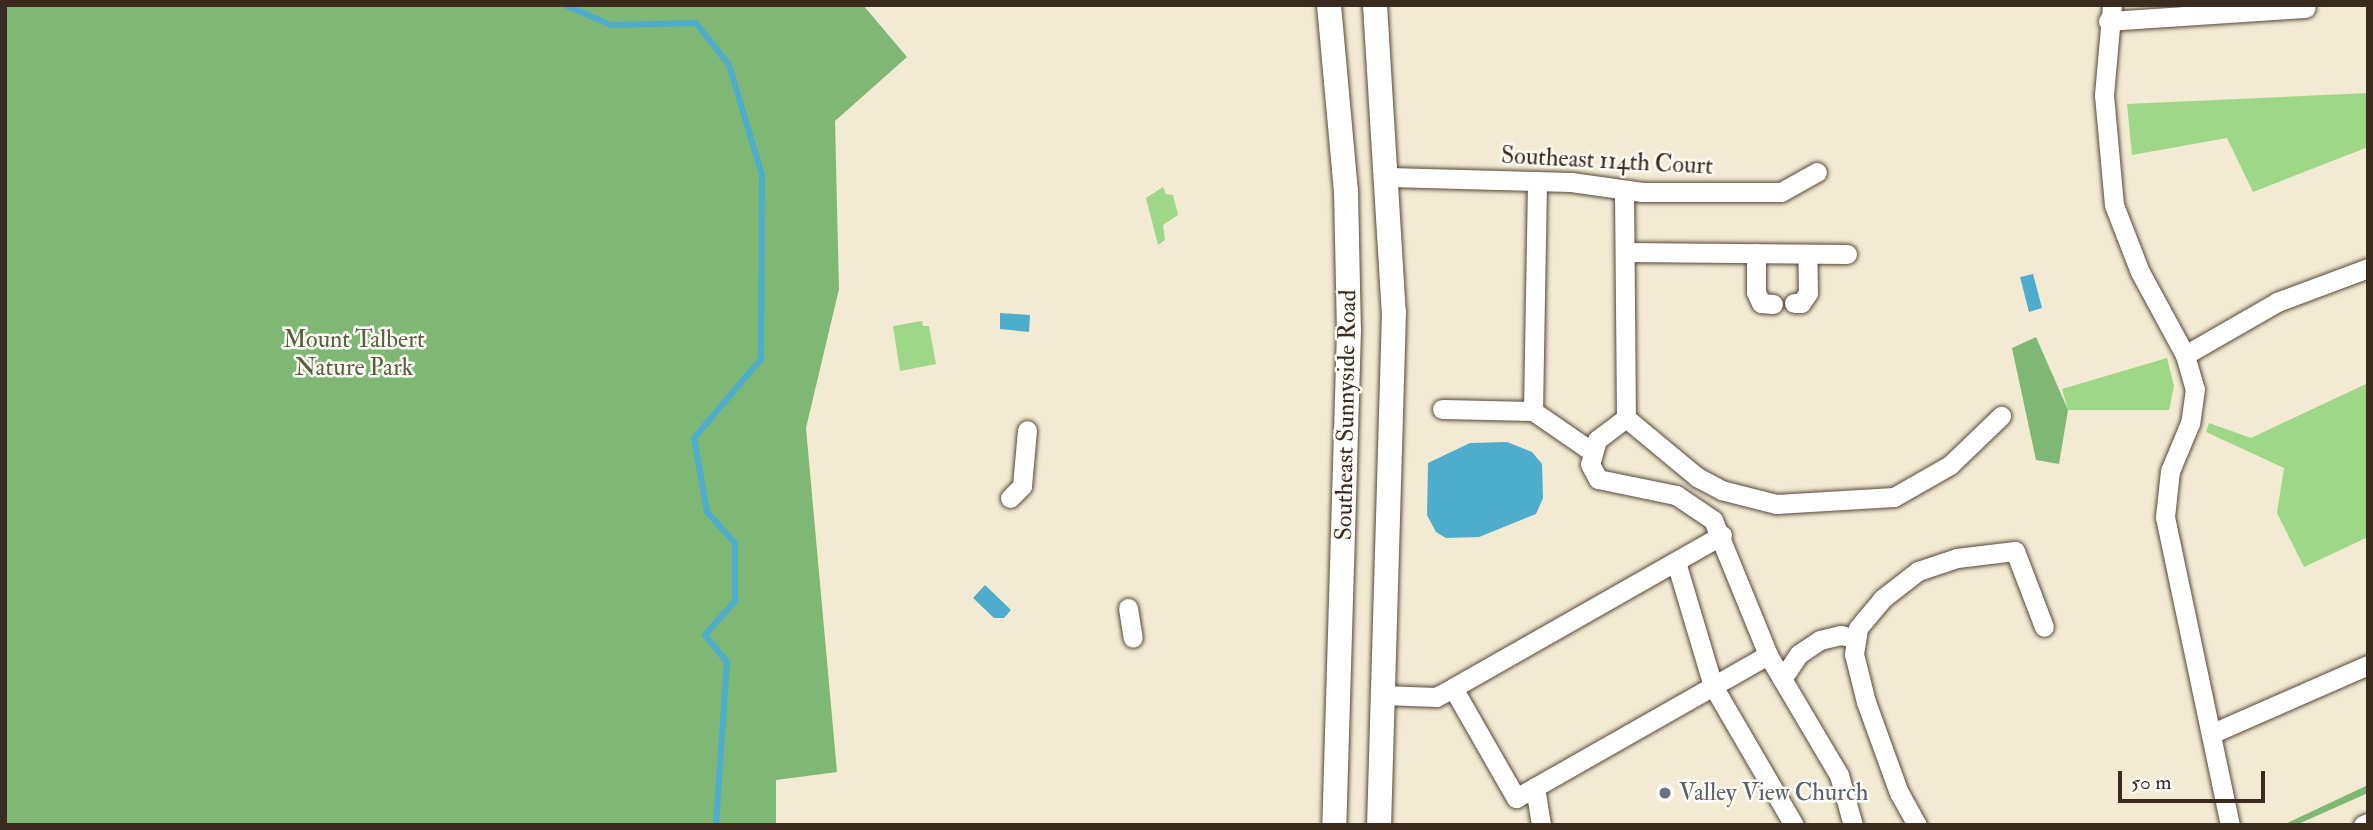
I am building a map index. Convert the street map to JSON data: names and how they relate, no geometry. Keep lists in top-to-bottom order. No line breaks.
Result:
{"streets":{"main road":["Southeast Sunnyside Road"],"street":["Southeast 114th Court"]},"crossings":[["Southeast 114th Court","Southeast Sunnyside Road"]],"parks":["Mount Talbert Nature Park"],"places":["Valley View Church"],"scale_bar":"50 m"}
